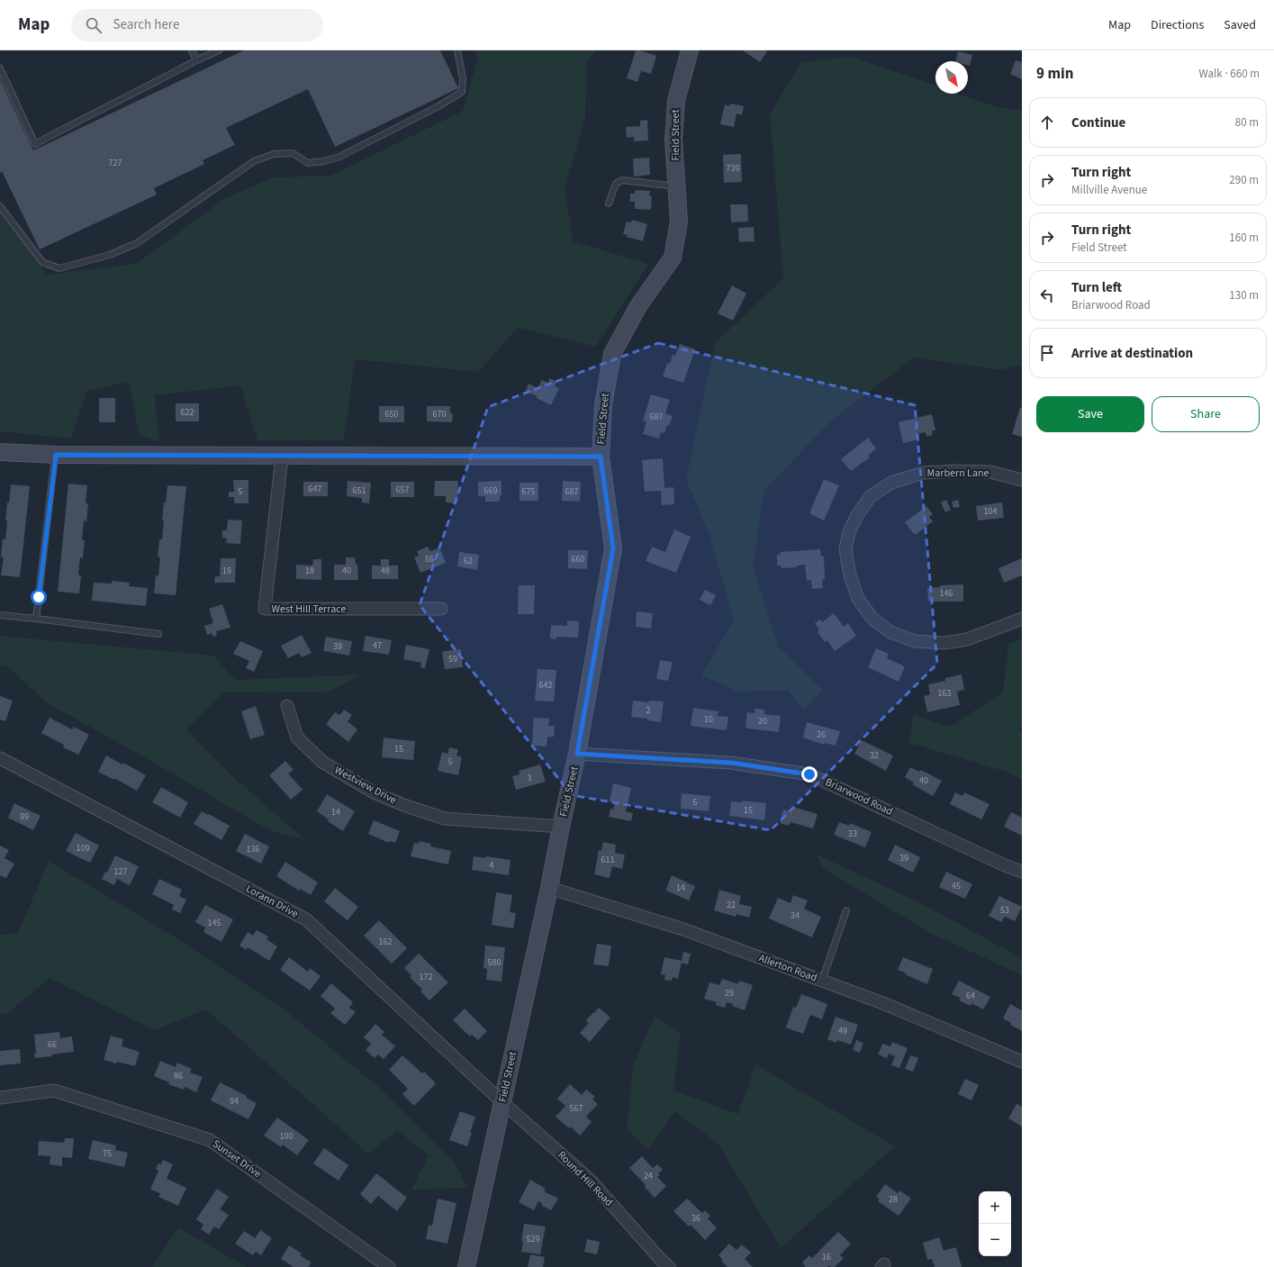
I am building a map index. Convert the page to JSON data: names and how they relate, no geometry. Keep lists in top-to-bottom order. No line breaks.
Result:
{"streets":{"street":["Field Street","Marbern Lane","West Hill Terrace","Westview Drive","Briarwood Road","Lorann Drive","Allerton Road","Sunset Drive","Round Hill Road"]},"crossings":[["Field Street","Westview Drive"],["Field Street","Briarwood Road"],["Field Street","Lorann Drive"],["Field Street","Allerton Road"],["Field Street","Round Hill Road"],["Lorann Drive","Round Hill Road"]],"house_numbers":["727","739","622","650","670","687","647","657","651","669","5","675","687","104","56","660","62","19","18","40","48","146","47","39","59","642","163","2","10","20","26","15","32","5","3","40","5","15","14","99","33","109","136","39","611","4","127","45","14","22","53","34","145","162","580","172","29","64","49","66","86","94","567","100","75","24","28","36","529","16"],"north":"bottom right","page":{"header":"Map","search":"Search here","nav":["Map","Directions","Saved"],"heading":["9 min","Walk · 660 m"],"list":[["Continue","80 m"],["Turn right","Millville Avenue","290 m"],["Turn right","Field Street","160 m"],["Turn left","Briarwood Road","130 m"],"Arrive at destination"],"buttons":["Save","Share"],"map_buttons":["+","−"]}}
